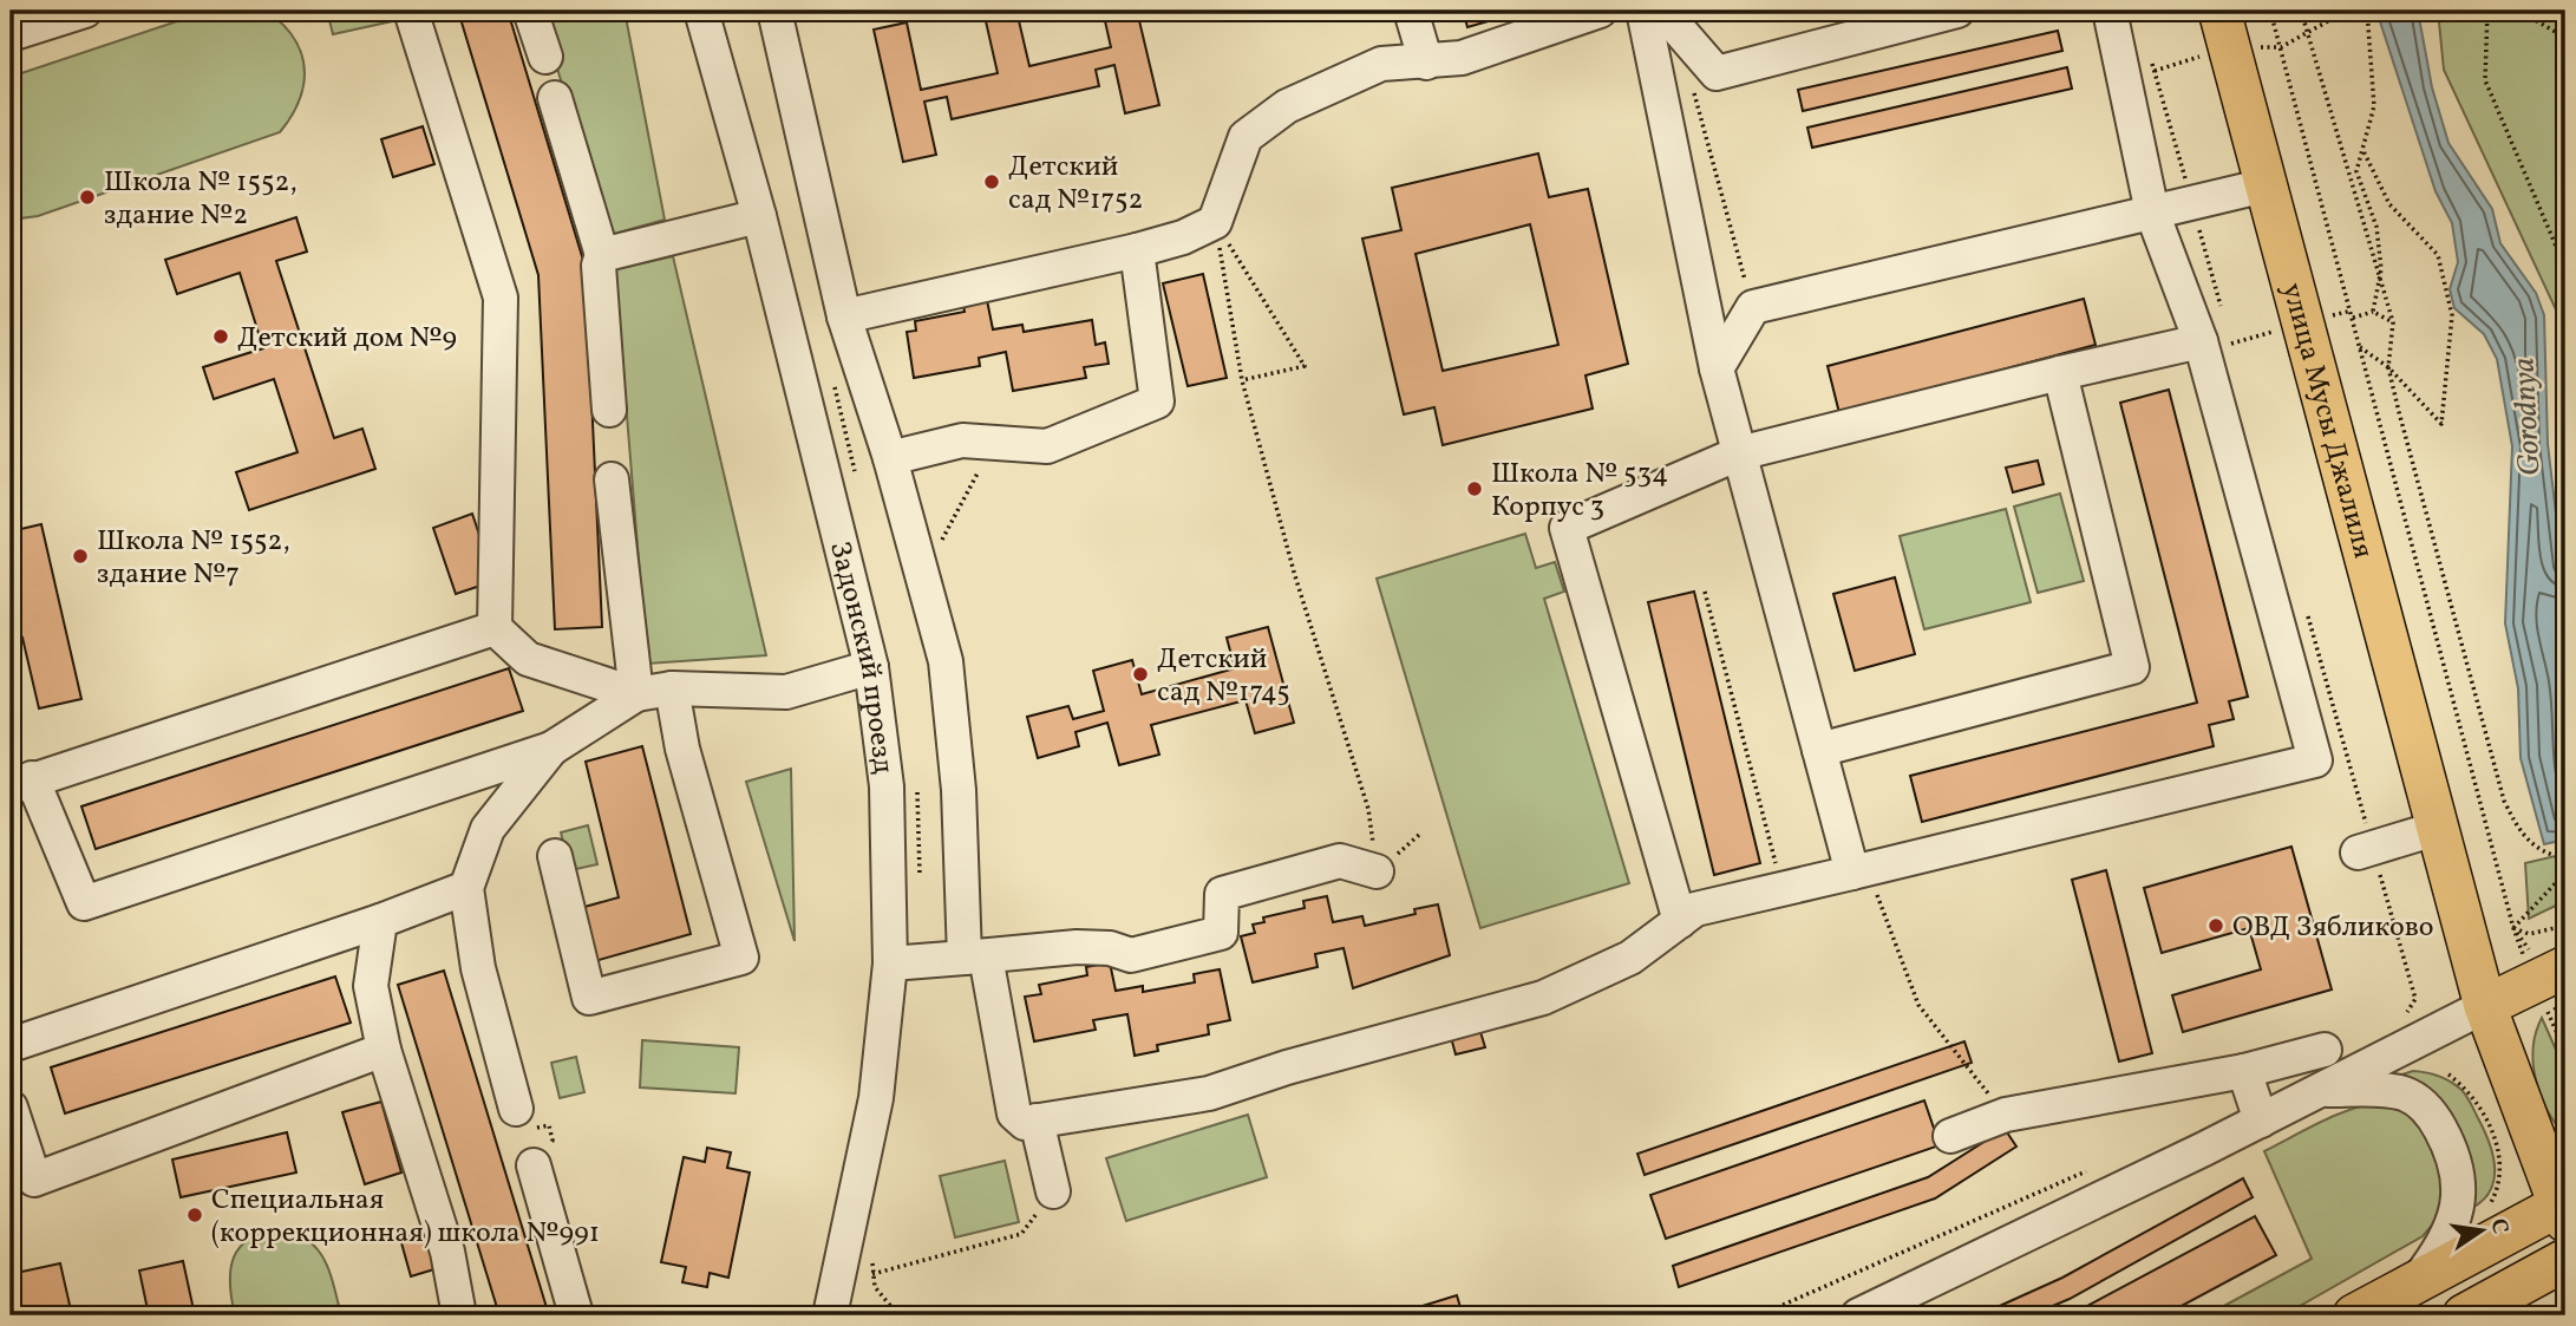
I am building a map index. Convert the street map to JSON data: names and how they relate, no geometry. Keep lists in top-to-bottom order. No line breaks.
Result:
{"streets":{"main road":["улица Мусы Джалиля"],"street":["Задонский проезд"]},"water":["Gorodnya"],"places":["Детский сад №1752","Школа № 1552, здание №2","Детский дом №9","Школа № 534 Корпус 3","Школа № 1552, здание №7","Детский сад №1745","ОВД Зябликово","Специальная (коррекционная) школа №991"],"north":"right"}
